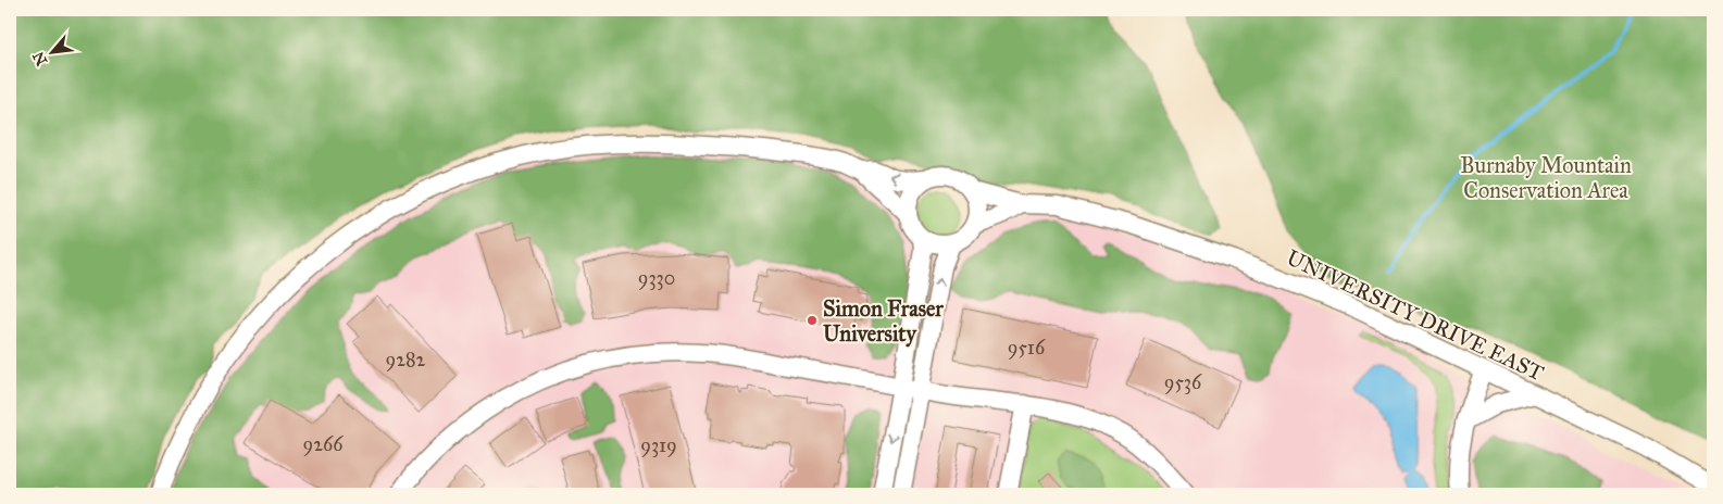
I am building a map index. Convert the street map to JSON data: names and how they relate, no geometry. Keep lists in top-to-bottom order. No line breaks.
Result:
{"streets":{"street":["UNIVERSITY DRIVE EAST"]},"parks":["Burnaby Mountain Conservation Area"],"places":["Simon Fraser University"],"house_numbers":["9330","9516","9282","9536","9266","9319"],"north":"bottom left"}
